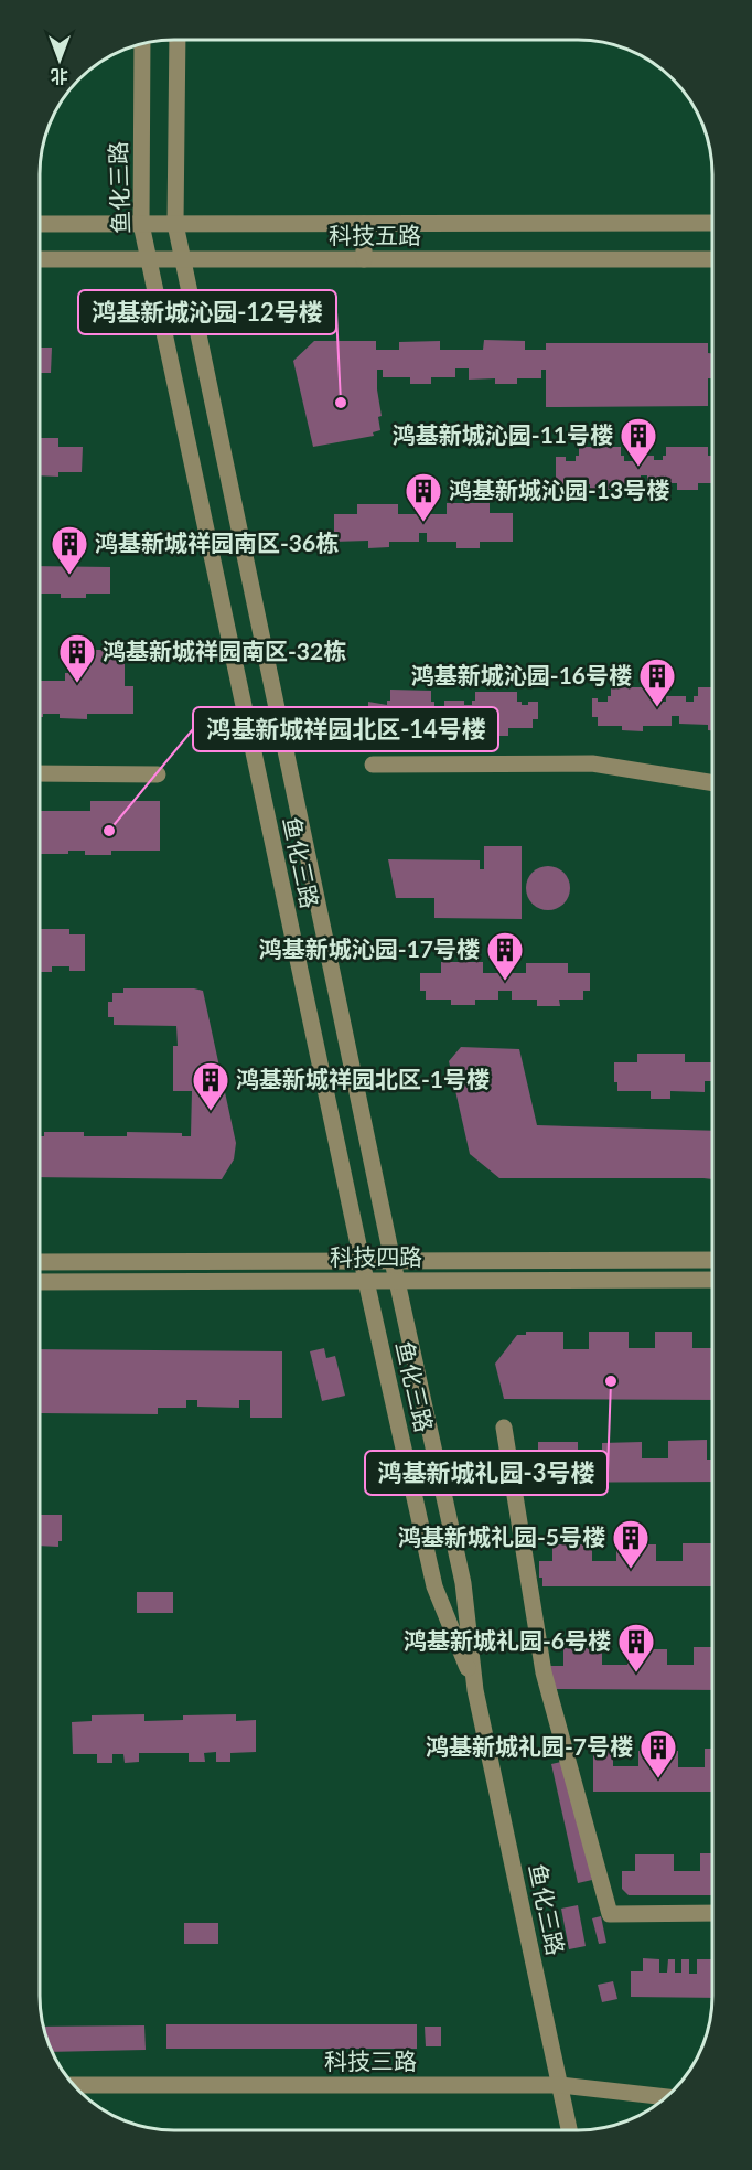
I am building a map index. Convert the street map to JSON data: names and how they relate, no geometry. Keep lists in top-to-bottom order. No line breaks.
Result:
{"streets":{"street":["鱼化三路","科技五路","科技四路","科技三路"]},"crossings":[["鱼化三路","科技五路"],["鱼化三路","科技四路"],["鱼化三路","科技三路"]],"places":{"other":["鸿基新城沁园-12号楼","鸿基新城祥园北区-14号楼","鸿基新城礼园-3号楼"],"building":["鸿基新城沁园-11号楼","鸿基新城沁园-13号楼","鸿基新城祥园南区-36栋","鸿基新城祥园南区-32栋","鸿基新城沁园-16号楼","鸿基新城沁园-17号楼","鸿基新城祥园北区-1号楼","鸿基新城礼园-5号楼","鸿基新城礼园-6号楼","鸿基新城礼园-7号楼"]},"north":"bottom"}
